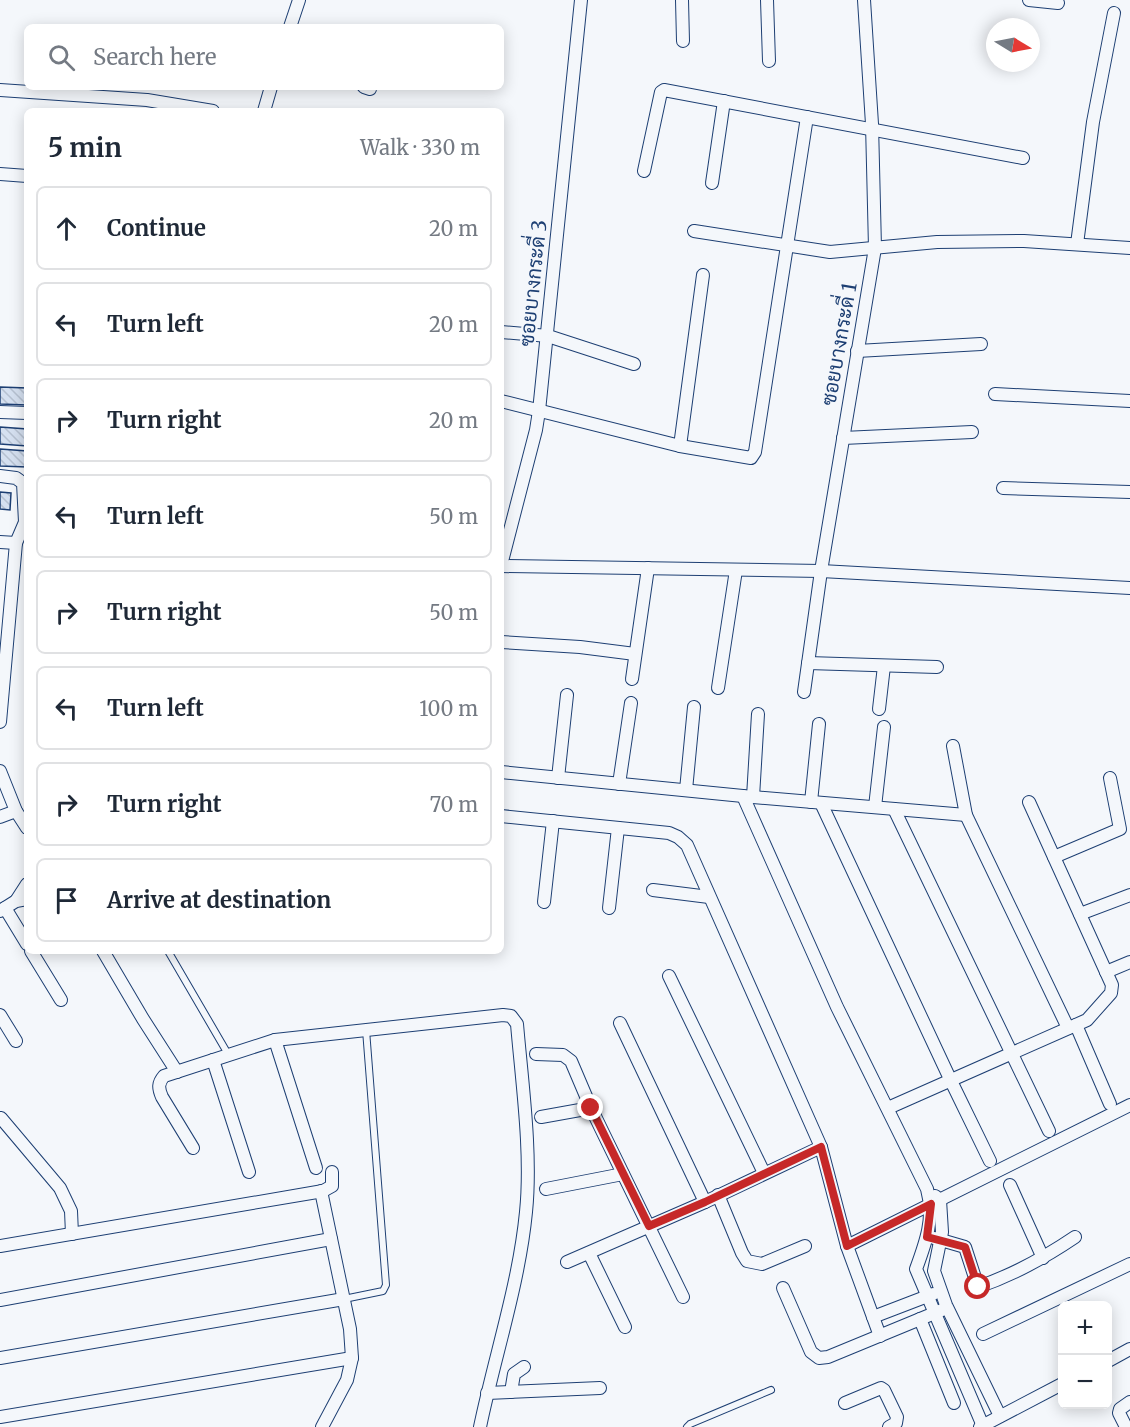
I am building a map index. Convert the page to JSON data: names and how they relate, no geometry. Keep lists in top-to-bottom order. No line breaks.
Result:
{"streets":{"street":["ซอยบางกระดี่ 3","ซอยบางกระดี่ 1"]},"north":"right","page":{"search":"Search here","heading":["5 min","Walk · 330 m"],"list":[["Continue","20 m"],["Turn left","20 m"],["Turn right","20 m"],["Turn left","50 m"],["Turn right","50 m"],["Turn left","100 m"],["Turn right","70 m"],"Arrive at destination"],"map_buttons":["+","−"]}}
